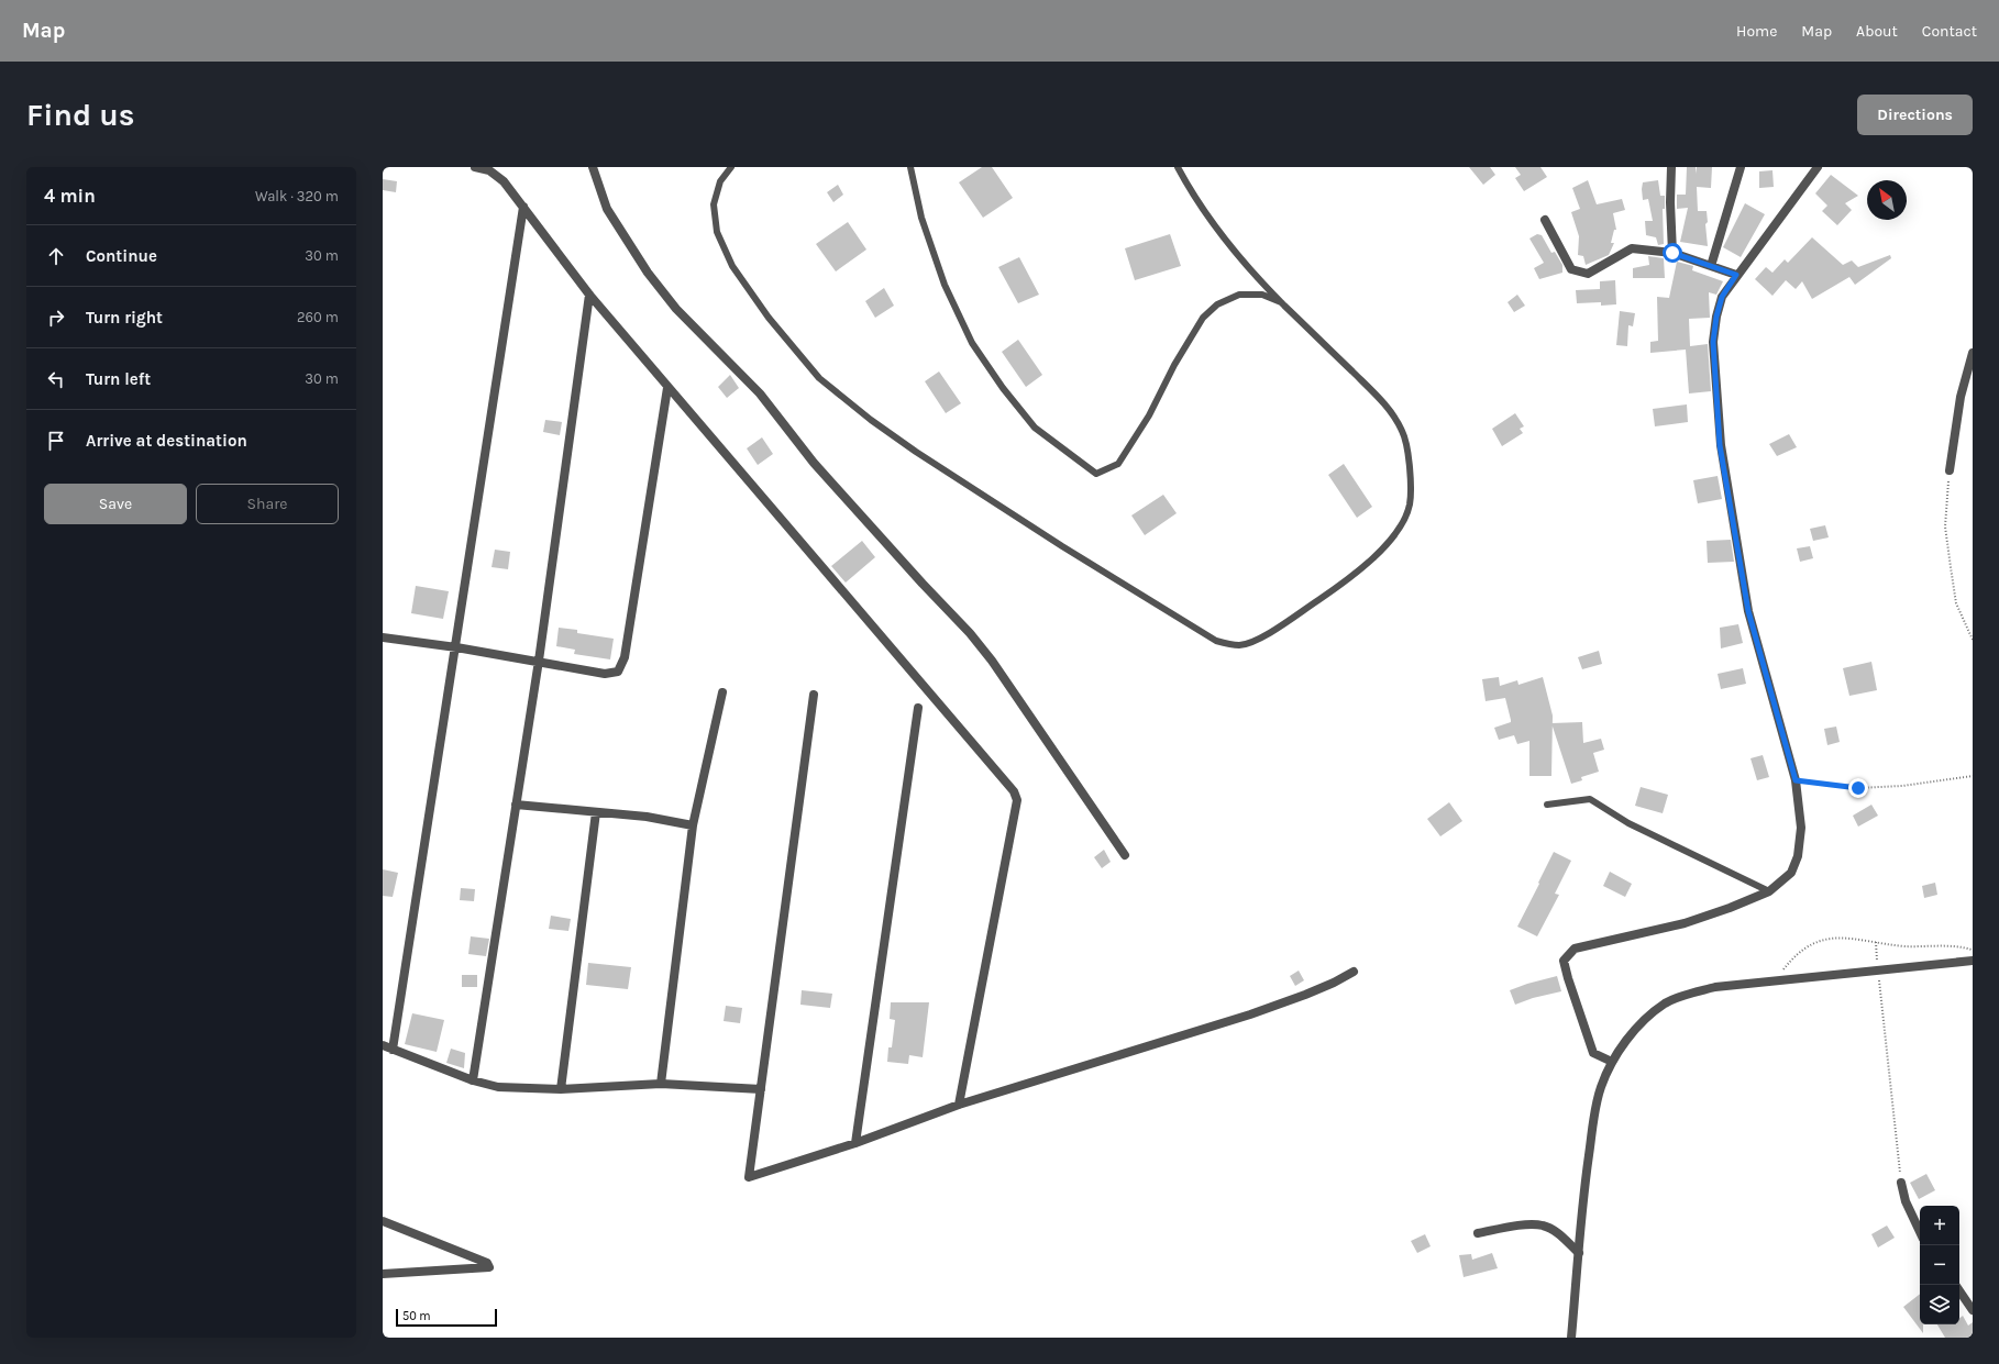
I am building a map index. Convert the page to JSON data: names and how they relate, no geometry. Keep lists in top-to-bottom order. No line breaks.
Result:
{"scale_bar":"50 m","north":"top left","page":{"header":"Map","nav":["Home","Map","About","Contact"],"buttons":["Directions",["Save","Share"]],"title":"Find us","heading":["4 min","Walk · 320 m"],"list":[["Continue","30 m"],["Turn right","260 m"],["Turn left","30 m"],"Arrive at destination"],"map_buttons":["+","−"],"scale":"50 m"}}
